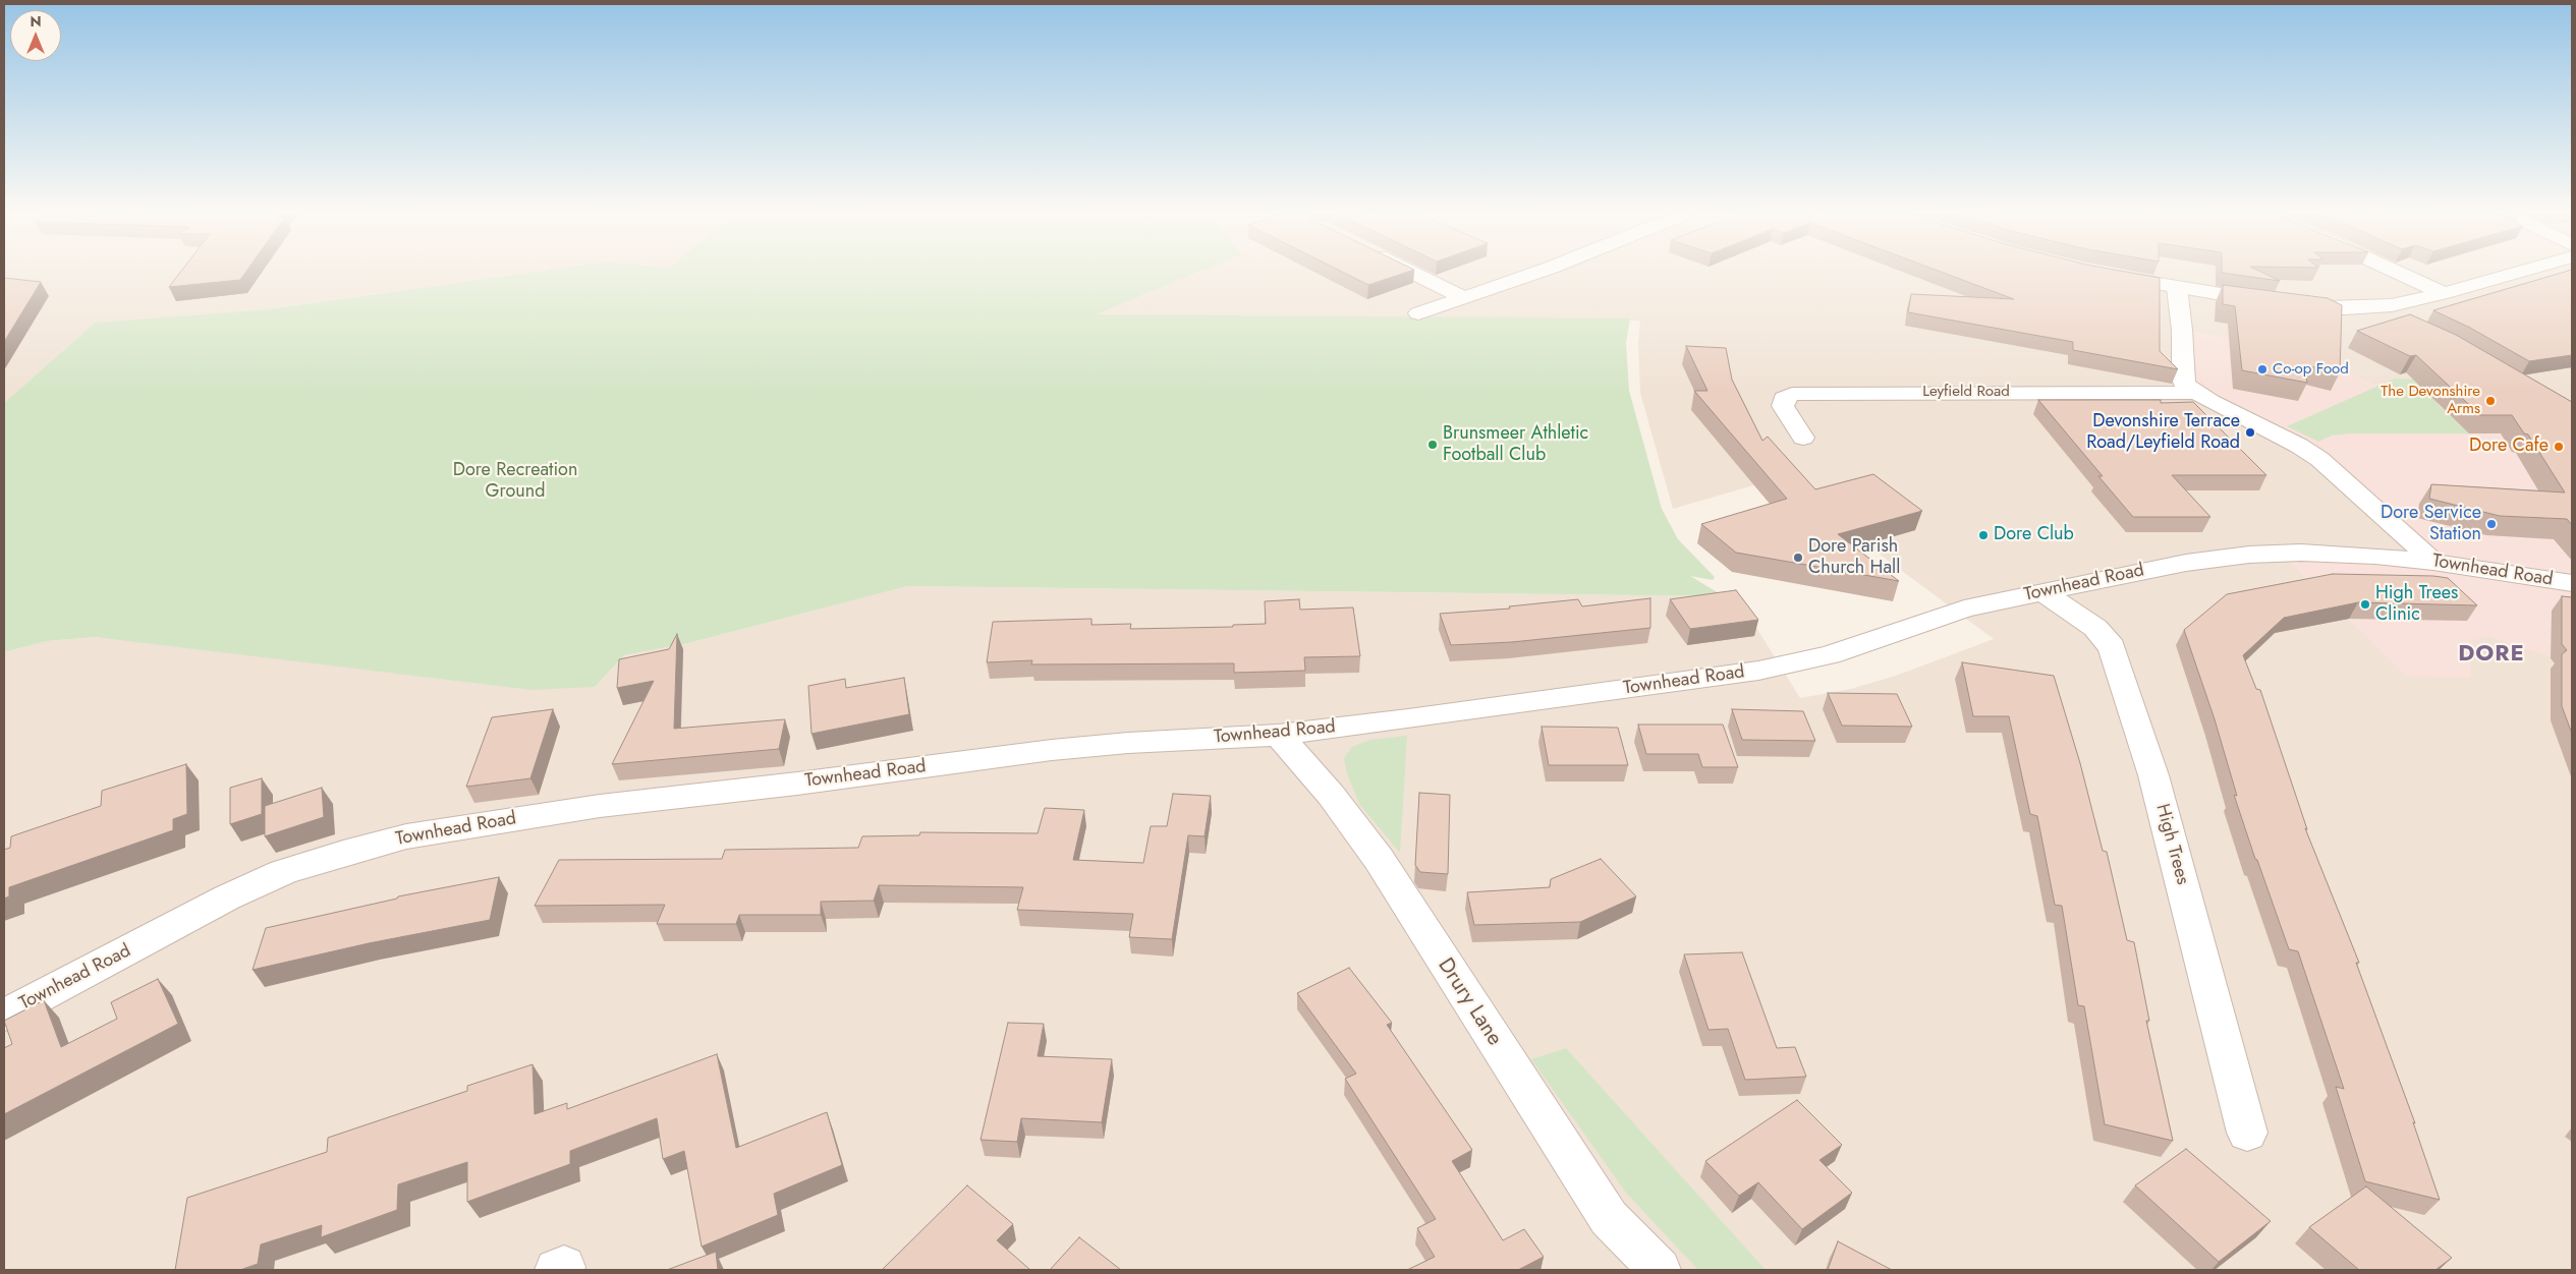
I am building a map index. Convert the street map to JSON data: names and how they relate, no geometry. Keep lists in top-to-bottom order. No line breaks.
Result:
{"streets":{"street":["Leyfield Road","Townhead Road","High Trees","Drury Lane"]},"crossings":[["Townhead Road","High Trees"],["Townhead Road","Drury Lane"]],"districts":["DORE"],"parks":["Dore Recreation Ground"],"places":["Co-op Food","The Devonshire Arms","Devonshire Terrace Road/Leyfield Road","Brunsmeer Athletic Football Club","Dore Cafe","Dore Service Station","Dore Club","Dore Parish Church Hall","High Trees Clinic"],"north":"top"}
